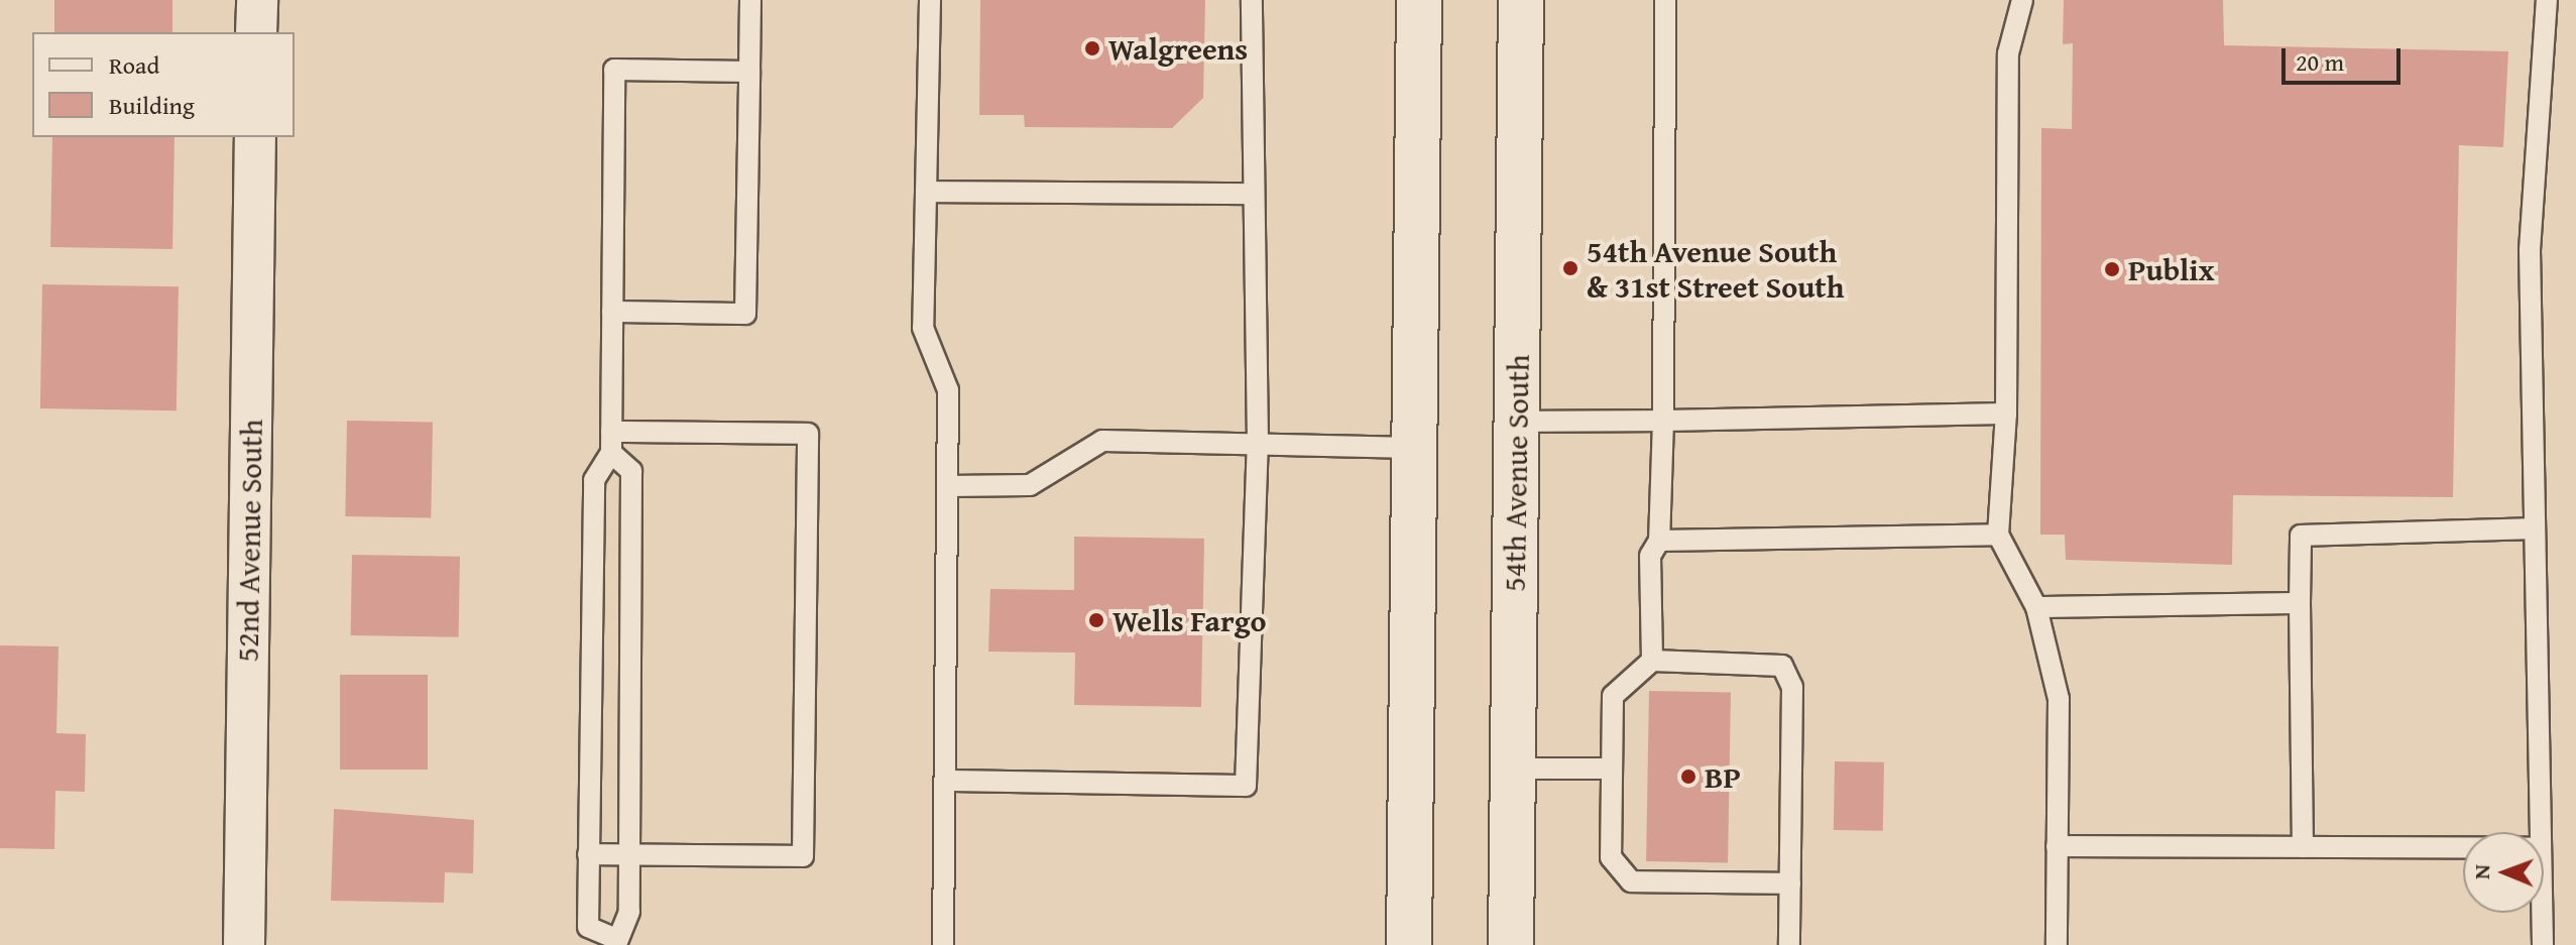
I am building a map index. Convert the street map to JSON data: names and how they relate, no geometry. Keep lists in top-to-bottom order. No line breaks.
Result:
{"streets":{"main road":["54th Avenue South"],"street":["52nd Avenue South"]},"places":["Walgreens","54th Avenue South & 31st Street South","Publix","Wells Fargo","BP"],"legend":["Road","Building"],"scale_bar":"20 m","north":"left"}
